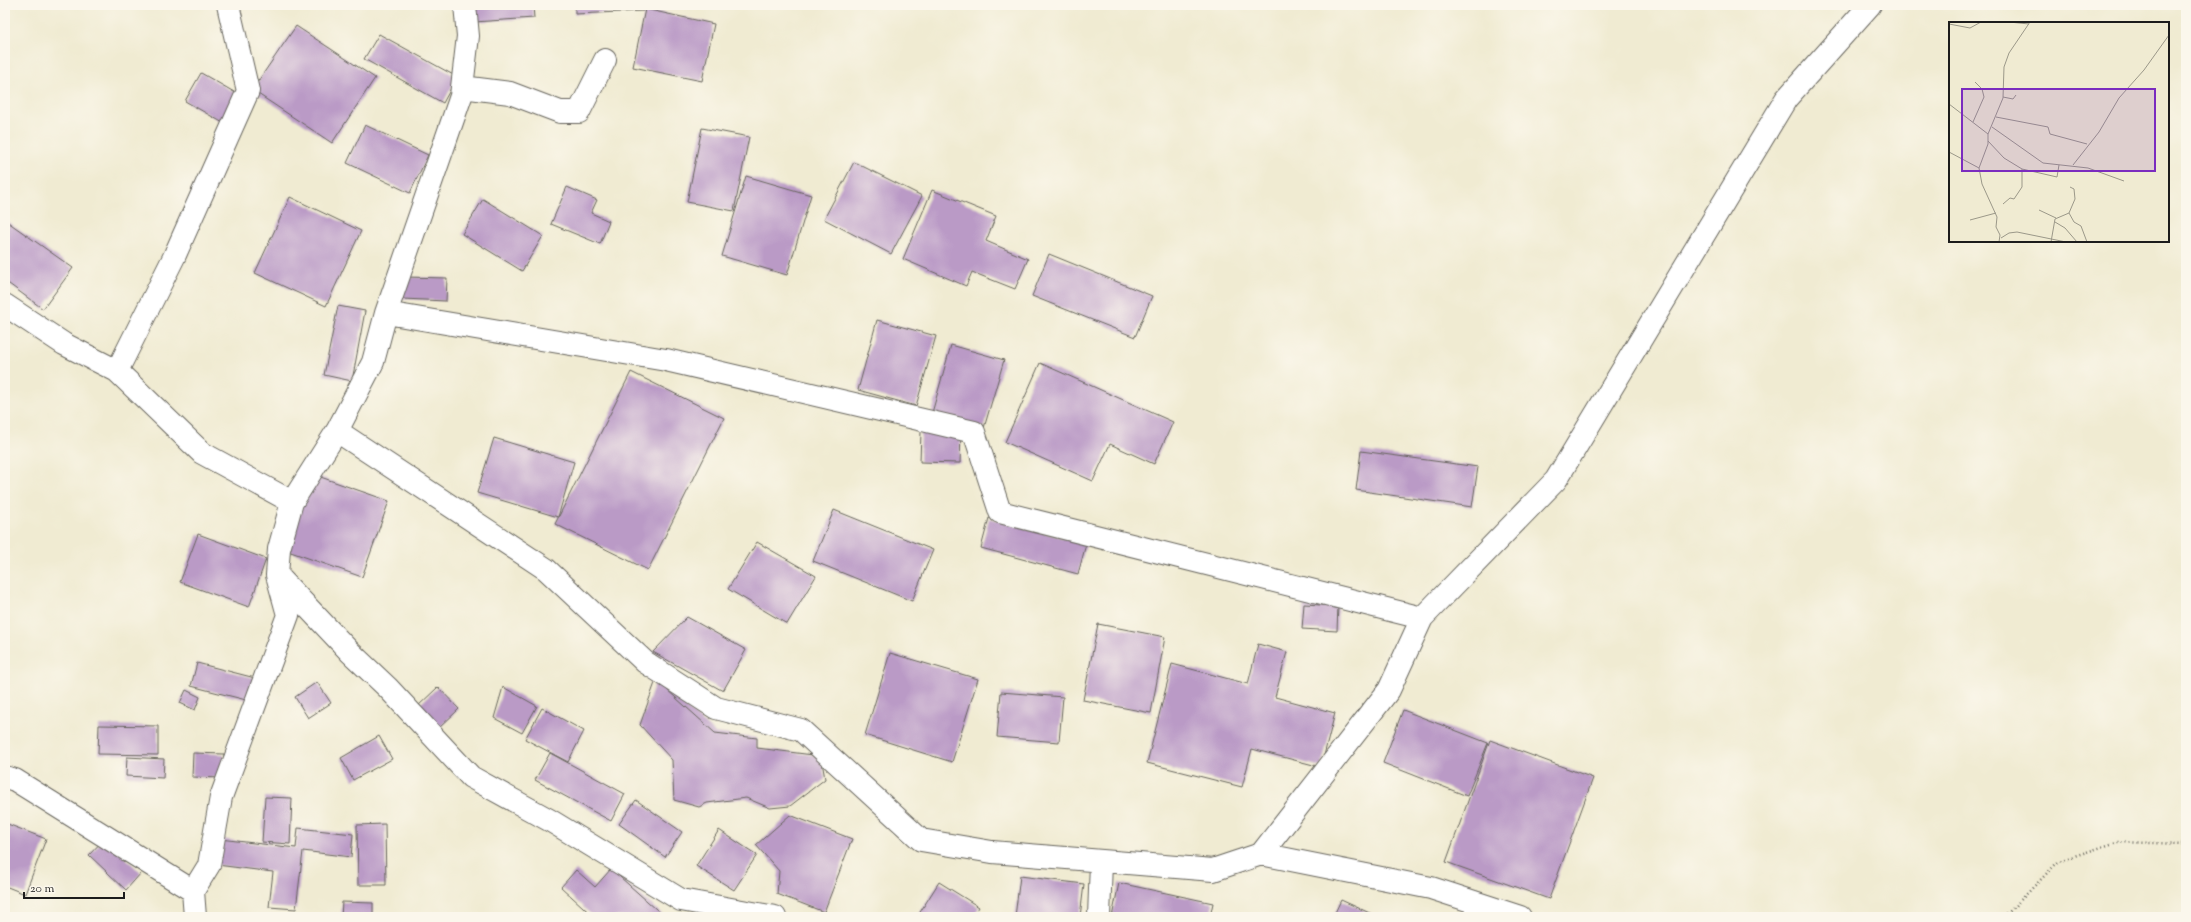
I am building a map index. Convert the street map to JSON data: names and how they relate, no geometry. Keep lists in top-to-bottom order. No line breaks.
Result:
{"scale_bar":"20 m"}
